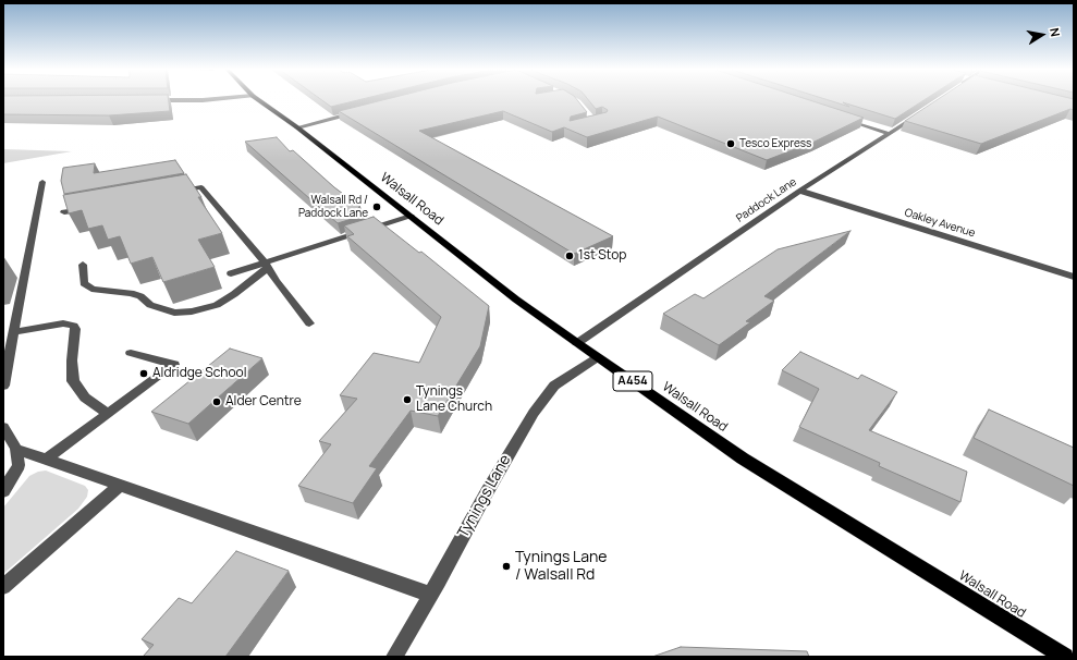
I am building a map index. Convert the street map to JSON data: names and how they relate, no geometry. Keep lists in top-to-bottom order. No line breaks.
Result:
{"streets":{"main road":["Walsall Road","A454"],"street":["Paddock Lane","Oakley Avenue","Tynings Lane"]},"crossings":[["Walsall Road","Paddock Lane"],["Walsall Road","Tynings Lane"],["Paddock Lane","Oakley Avenue"]],"places":["Tesco Express","Walsall Rd / Paddock Lane","1st Stop","Aldridge School","Tynings Lane Church","Alder Centre","Tynings Lane / Walsall Rd"],"north":"right"}
